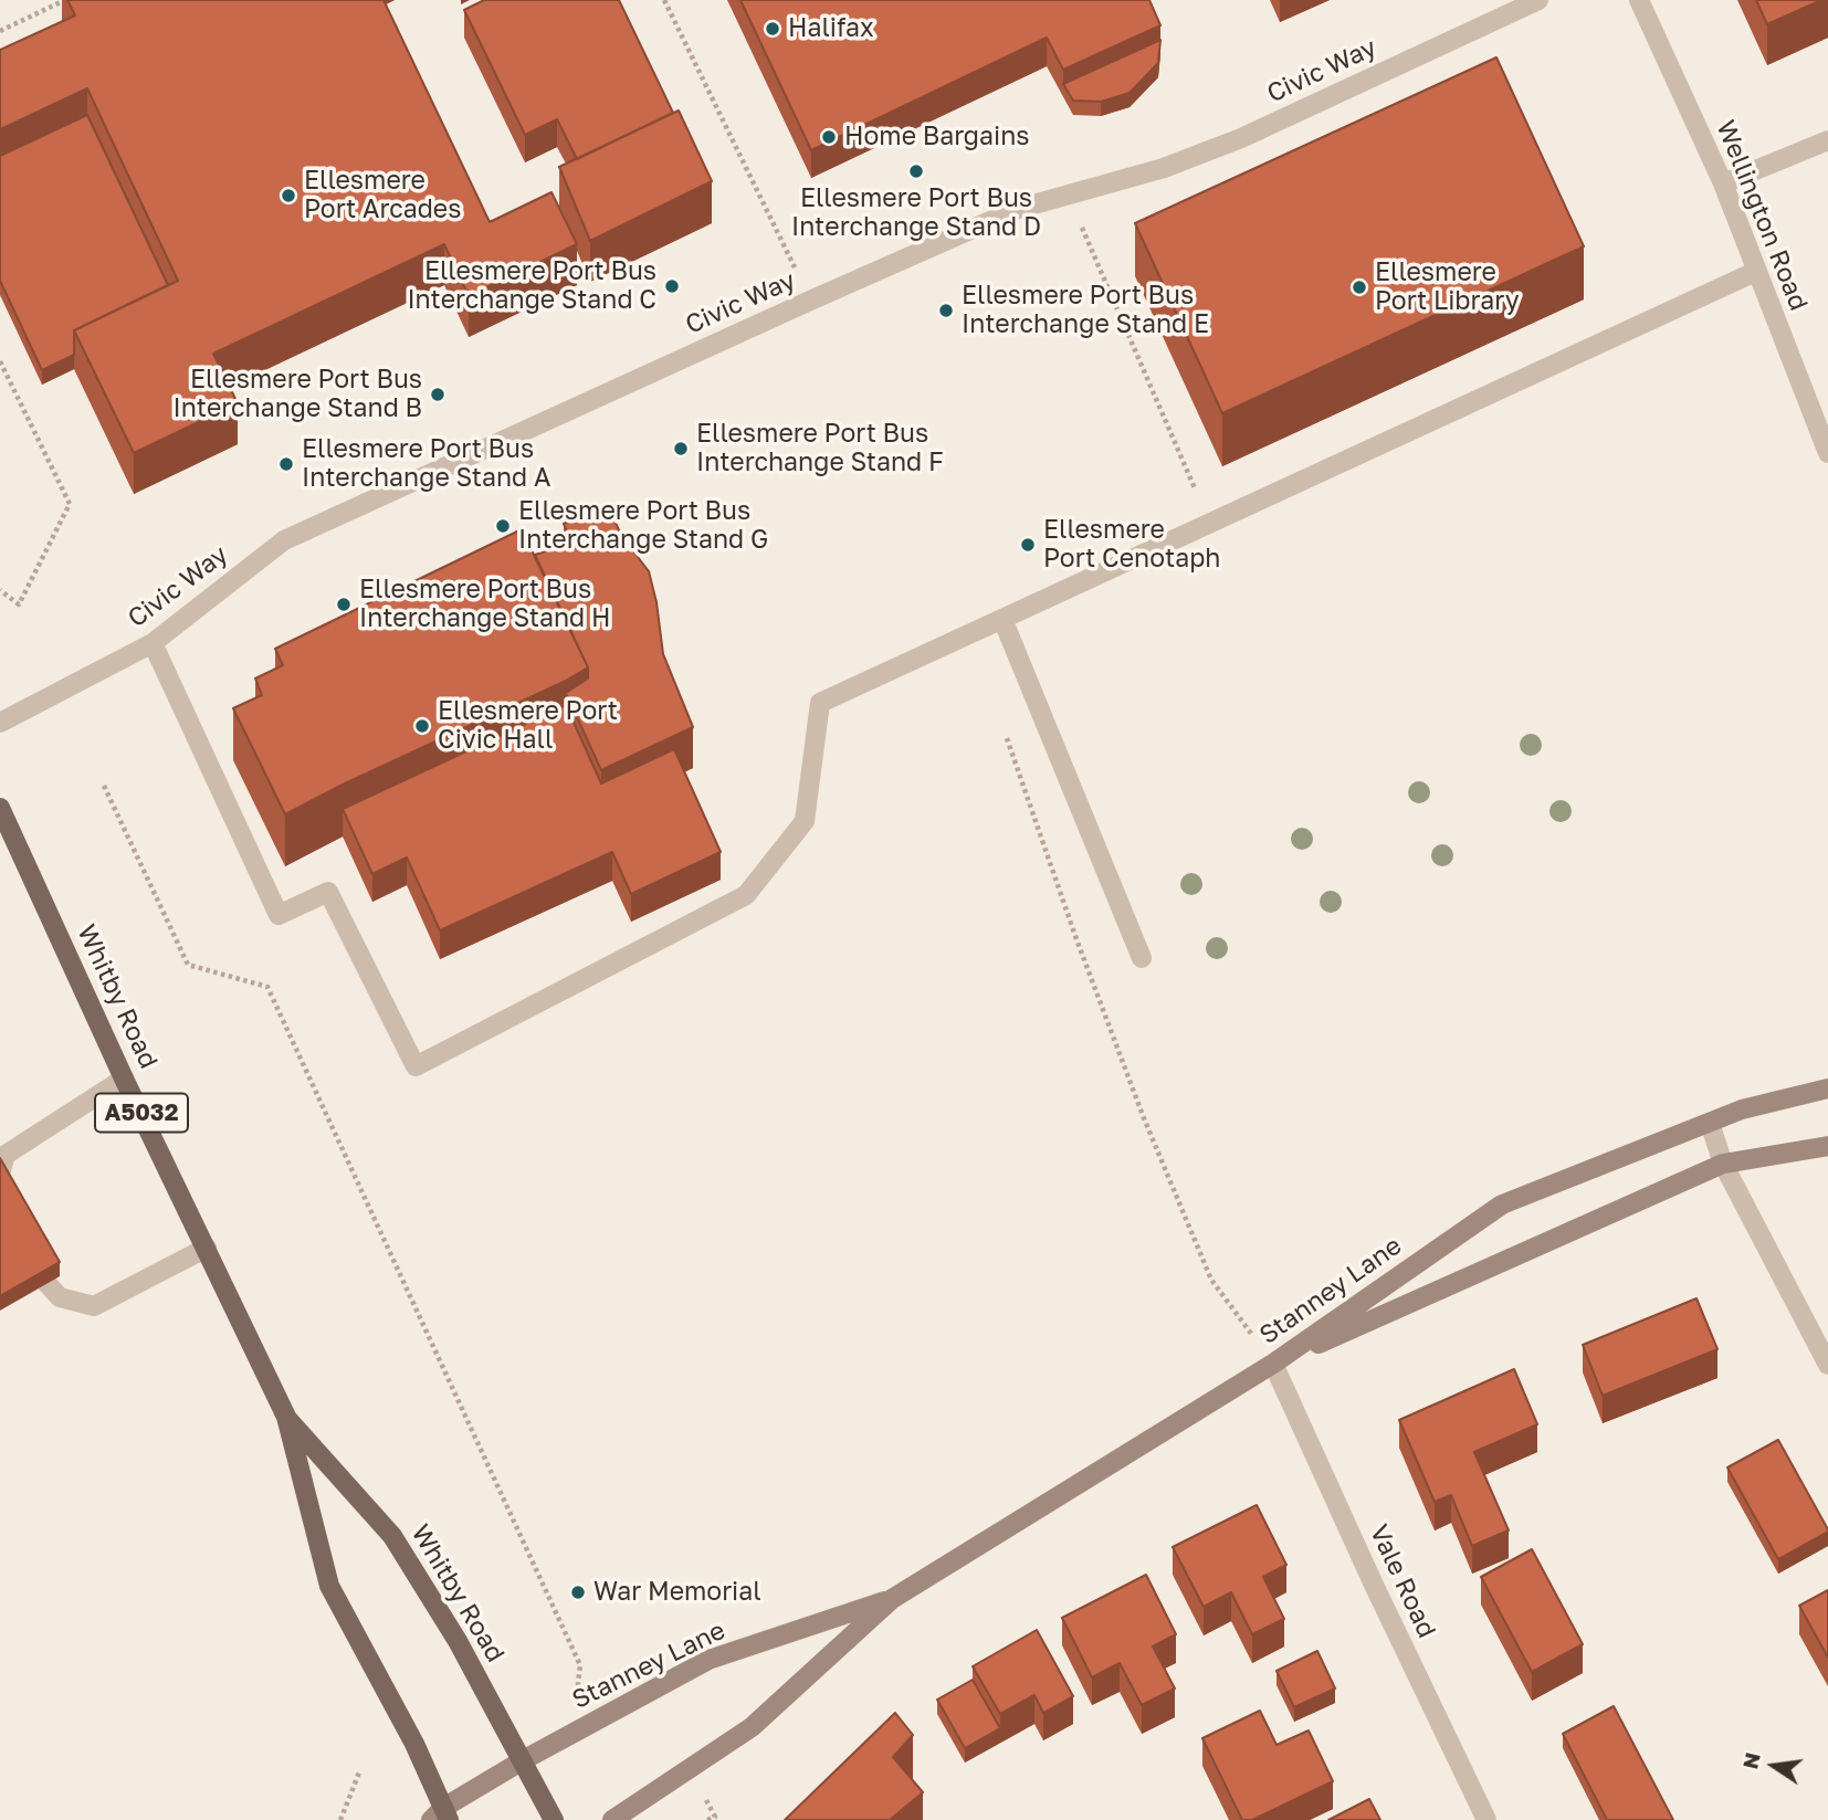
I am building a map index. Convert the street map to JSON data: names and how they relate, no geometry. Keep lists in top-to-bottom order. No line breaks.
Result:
{"streets":{"main road":["Whitby Road","A5032","Stanney Lane"],"street":["Civic Way","Wellington Road","Vale Road"]},"crossings":[["Whitby Road","Stanney Lane"],["Stanney Lane","Vale Road"]],"places":["Halifax","Home Bargains","Ellesmere Port Bus Interchange Stand D","Ellesmere Port Arcades","Ellesmere Port Bus Interchange Stand C","Ellesmere Port Library","Ellesmere Port Bus Interchange Stand E","Ellesmere Port Bus Interchange Stand B","Ellesmere Port Bus Interchange Stand F","Ellesmere Port Bus Interchange Stand A","Ellesmere Port Bus Interchange Stand G","Ellesmere Port Cenotaph","Ellesmere Port Bus Interchange Stand H","Ellesmere Port Civic Hall","War Memorial"],"north":"left"}
